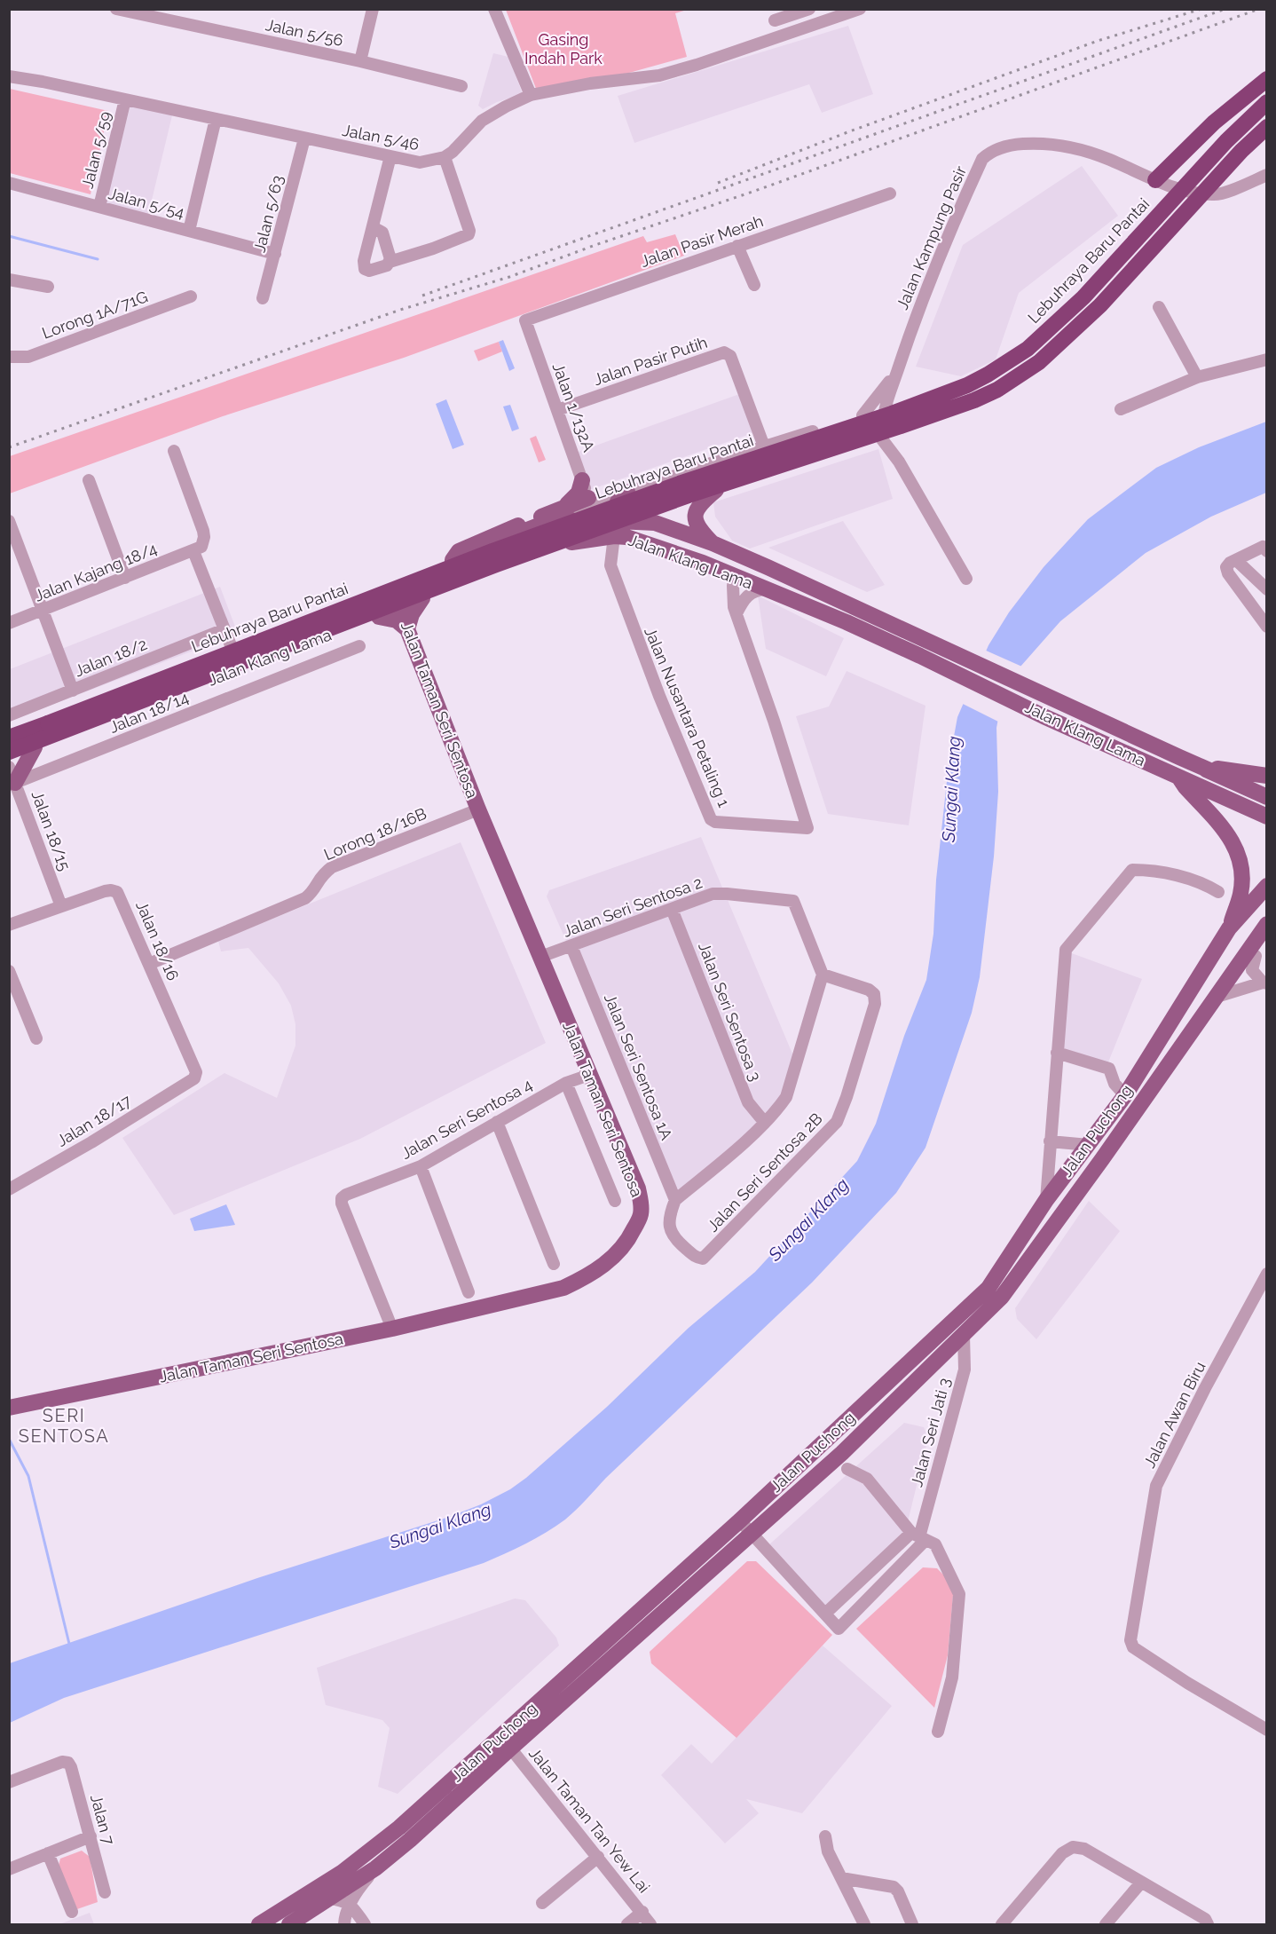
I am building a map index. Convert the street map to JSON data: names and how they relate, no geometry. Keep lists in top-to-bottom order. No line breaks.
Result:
{"streets":{"highway":["Lebuhraya Baru Pantai"],"main road":["Jalan Klang Lama","Jalan Taman Seri Sentosa","Jalan Puchong"],"street":["Jalan 5/56","Jalan 5/46","Jalan 5/59","Jalan 5/54","Jalan 5/63","Jalan Kampung Pasir","Jalan Pasir Merah","Lorong 1A/71G","Jalan Pasir Putih","Jalan 1/132A","Jalan Kajang 18/4","Jalan 18/2","Jalan 18/14","Jalan Nusantara Petaling 1","Jalan 18/15","Lorong 18/16B","Jalan Seri Sentosa 2","Jalan 18/16","Jalan Seri Sentosa 3","Jalan Seri Sentosa 1A","Jalan Seri Sentosa 4","Jalan 18/17","Jalan Seri Sentosa 2B","Jalan Awan Biru","Jalan Seri Jati 3","Jalan 7","Jalan Taman Tan Yew Lai"]},"crossings":[["Jalan 5/46","Jalan 5/59"],["Jalan 5/46","Jalan 5/63"],["Jalan 5/59","Jalan 5/54"],["Jalan 5/54","Jalan 5/63"],["Jalan Pasir Merah","Jalan 1/132A"],["Jalan Pasir Putih","Jalan 1/132A"],["Jalan Klang Lama","Jalan Taman Seri Sentosa"],["Jalan Klang Lama","Jalan Nusantara Petaling 1"],["Jalan Taman Seri Sentosa","Lorong 18/16B"],["Jalan Taman Seri Sentosa","Jalan Seri Sentosa 2"],["Jalan Taman Seri Sentosa","Jalan Seri Sentosa 4"],["Jalan 18/14","Jalan 18/15"],["Jalan 18/15","Jalan 18/16"],["Lorong 18/16B","Jalan 18/16"],["Jalan Seri Sentosa 2","Jalan Seri Sentosa 3"],["Jalan Seri Sentosa 2","Jalan Seri Sentosa 1A"],["Jalan Seri Sentosa 2","Jalan Seri Sentosa 2B"],["Jalan 18/16","Jalan 18/17"],["Jalan Seri Sentosa 1A","Jalan Seri Sentosa 2B"],["Jalan Puchong","Jalan Seri Jati 3"],["Jalan Puchong","Jalan Taman Tan Yew Lai"]],"districts":["SERI SENTOSA"],"water":["Sungai Klang"],"parks":["Gasing Indah Park"]}
